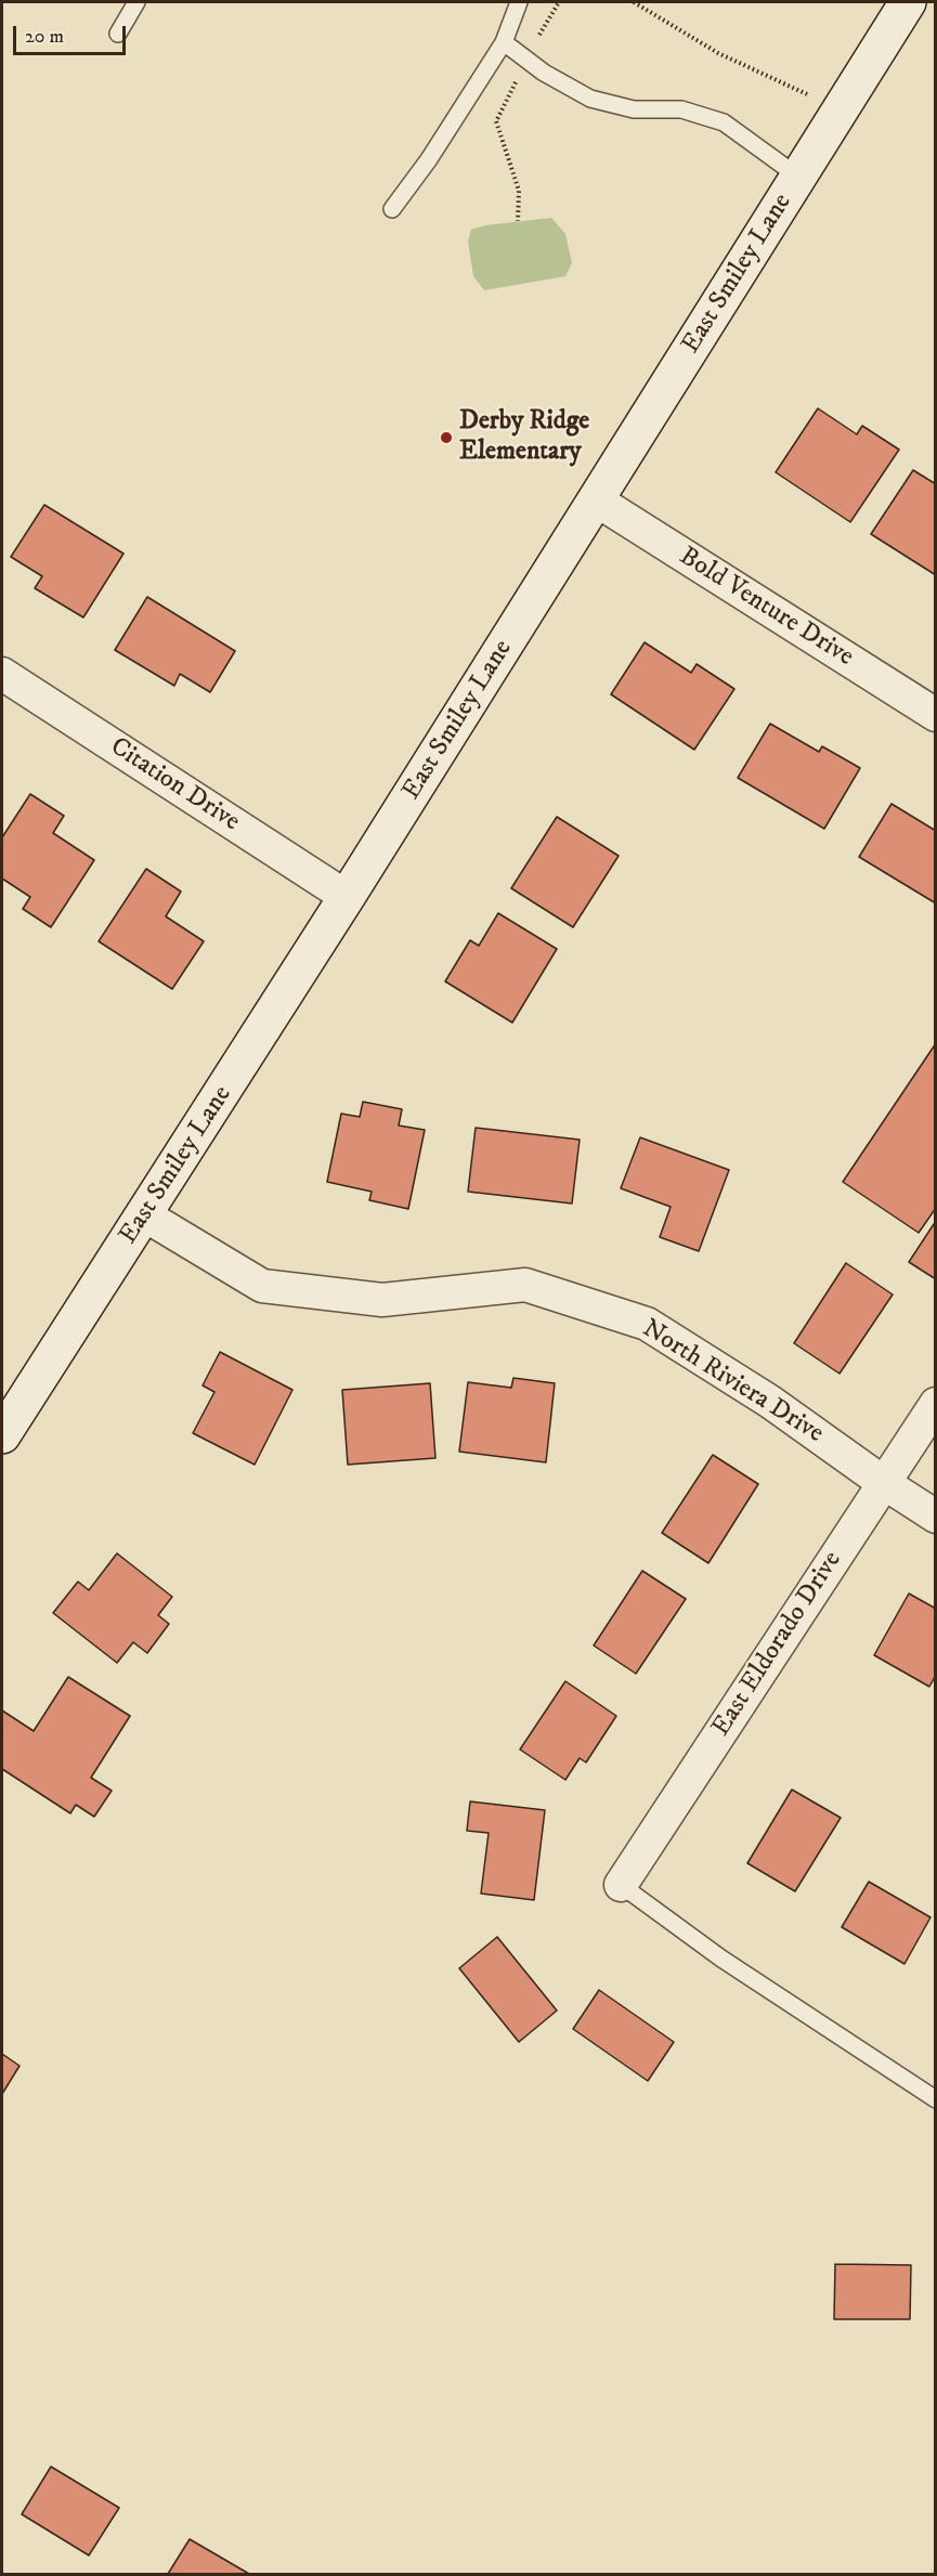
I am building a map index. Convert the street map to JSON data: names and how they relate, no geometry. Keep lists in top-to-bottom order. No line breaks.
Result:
{"streets":{"street":["East Smiley Lane","Bold Venture Drive","Citation Drive","North Riviera Drive","East Eldorado Drive"]},"crossings":[["East Smiley Lane","Bold Venture Drive"],["East Smiley Lane","Citation Drive"],["East Smiley Lane","North Riviera Drive"],["North Riviera Drive","East Eldorado Drive"]],"places":["Derby Ridge Elementary"],"scale_bar":"20 m"}
